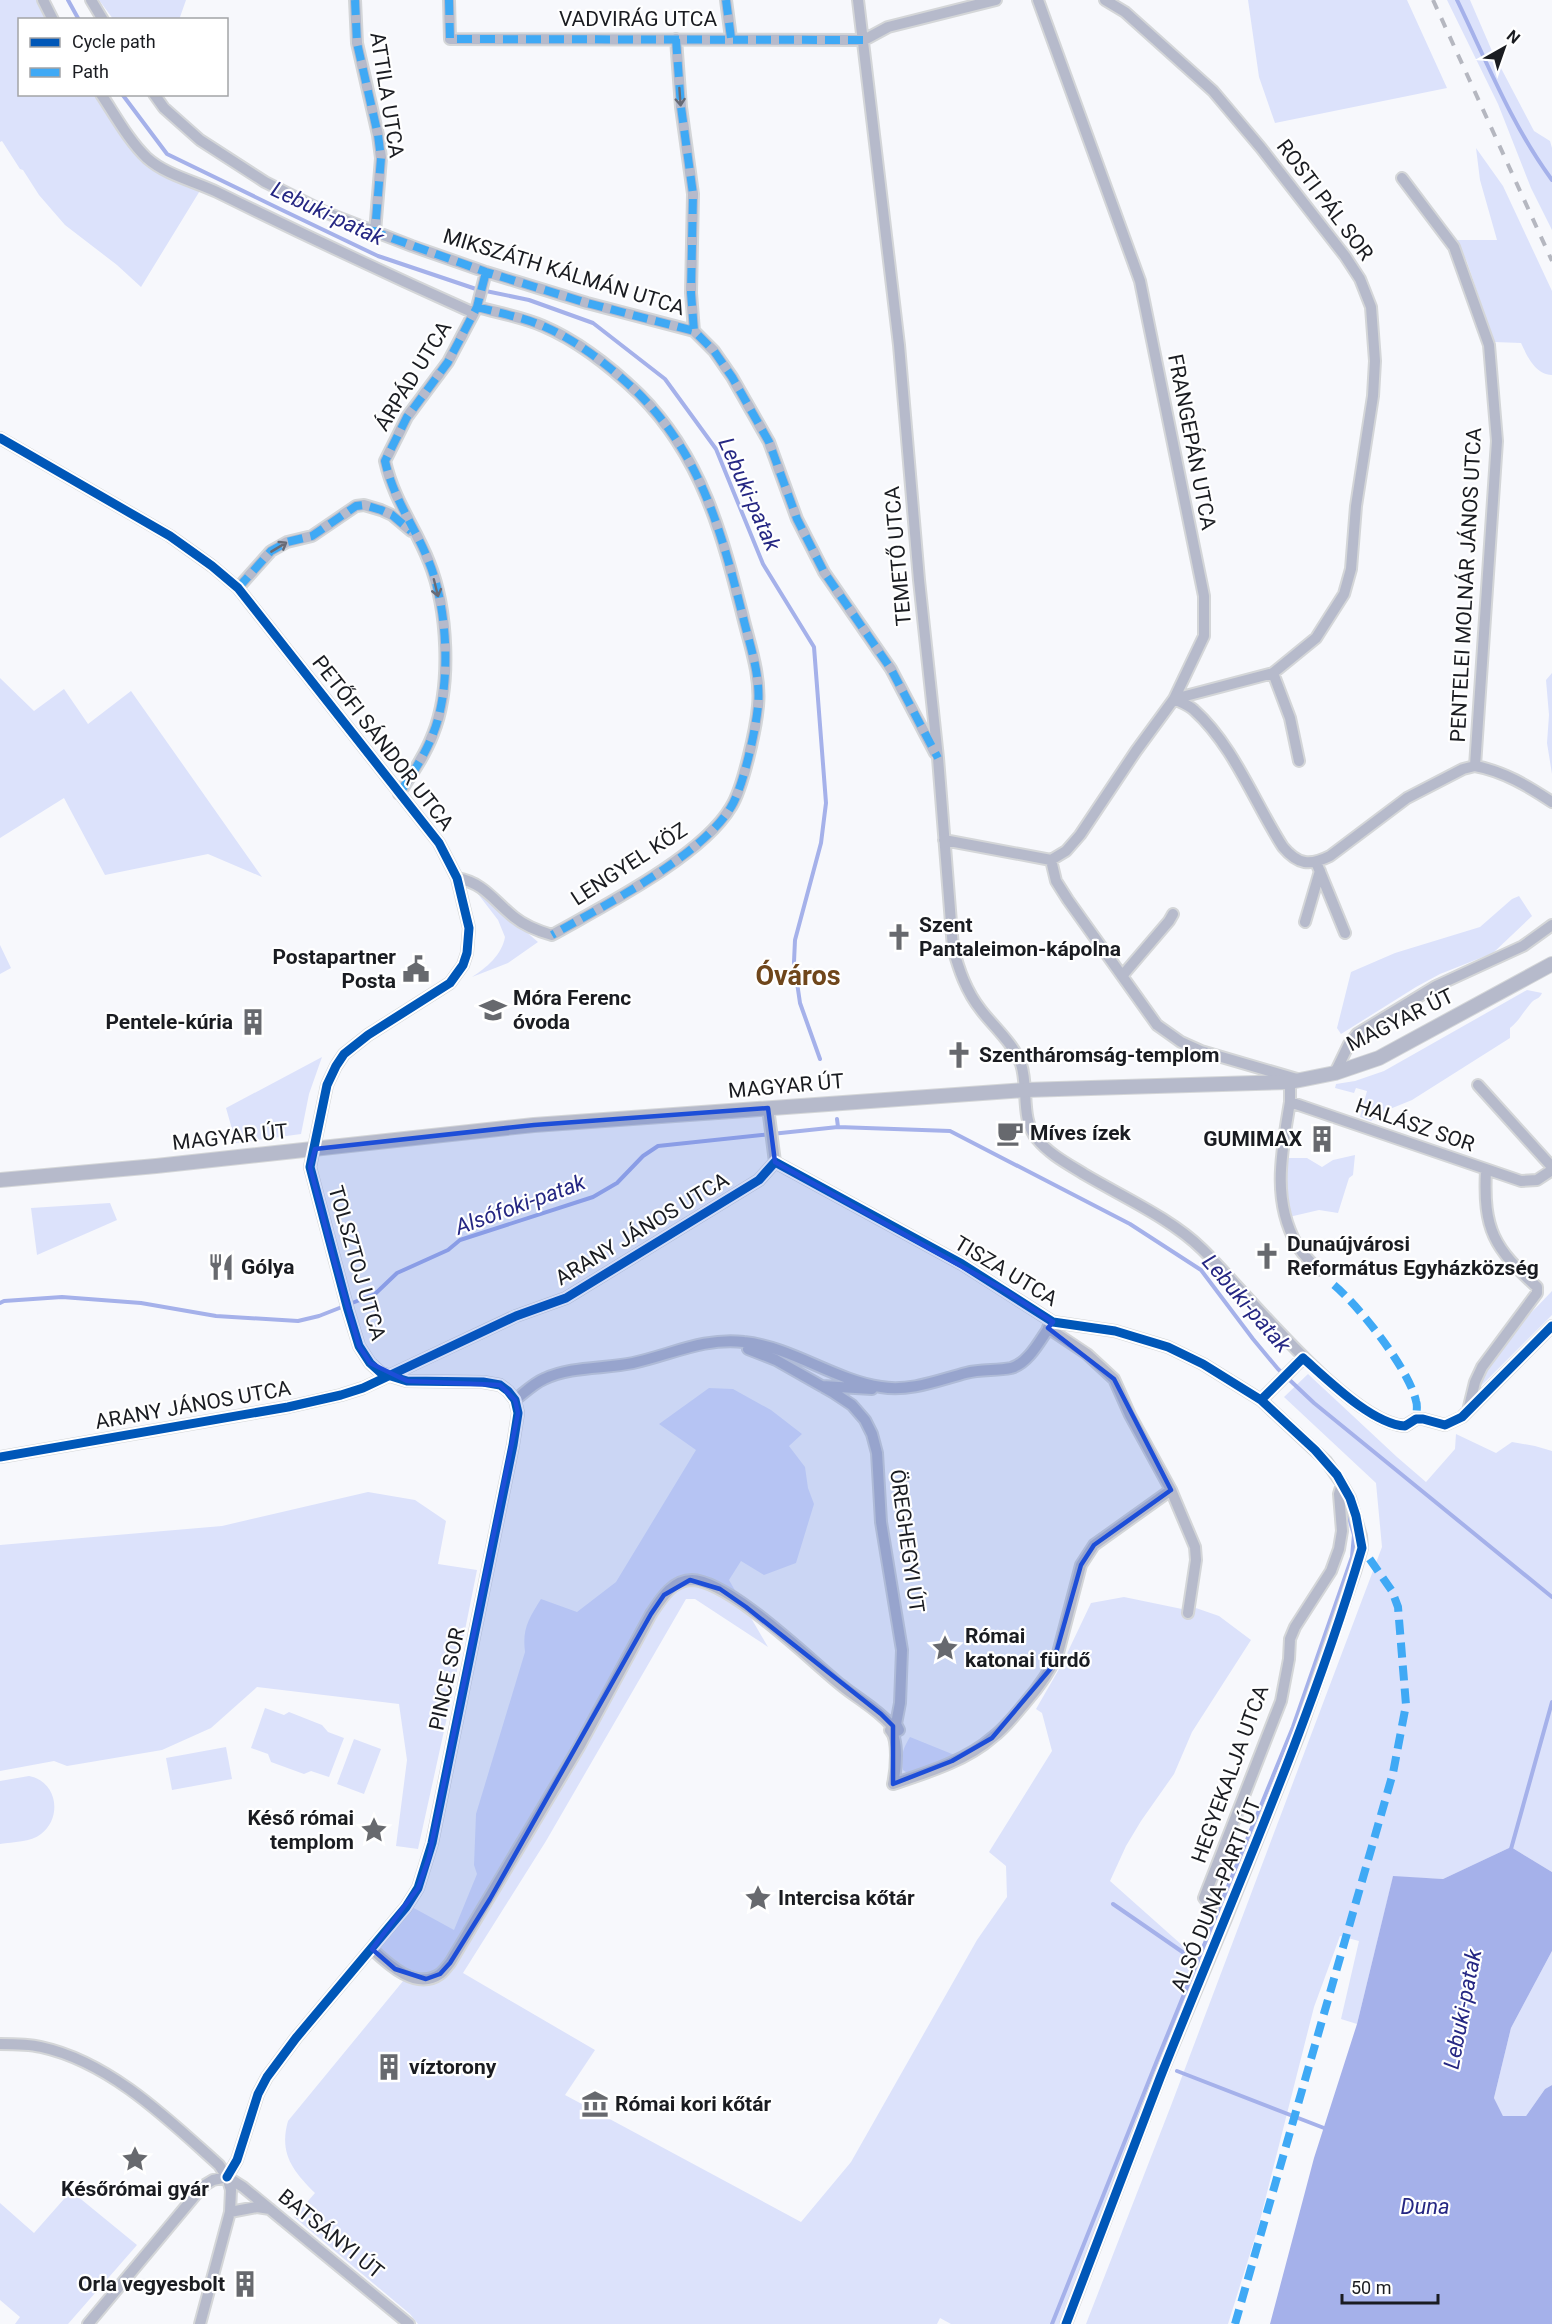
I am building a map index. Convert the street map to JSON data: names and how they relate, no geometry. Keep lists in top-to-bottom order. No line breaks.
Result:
{"streets":{"street":["VADVIRÁG UTCA","ATTILA UTCA","ROSTI PÁL SOR","MIKSZÁTH KÁLMÁN UTCA","ÁRPÁD UTCA","FRANGEPÁN UTCA","TEMETŐ UTCA","PENTELEI MOLNÁR JÁNOS UTCA","PETŐFI SÁNDOR UTCA","LENGYEL KÖZ","MAGYAR ÚT","HALÁSZ SOR","ARANY JÁNOS UTCA","TOLSZTOJ UTCA","TISZA UTCA","ÖREGHEGYI ÚT","PINCE SOR","HEGYEKALJA UTCA","ALSÓ DUNA-PARTI ÚT","BATSÁNYI ÚT"]},"crossings":[["VADVIRÁG UTCA","TEMETŐ UTCA"],["ATTILA UTCA","MIKSZÁTH KÁLMÁN UTCA"],["ROSTI PÁL SOR","FRANGEPÁN UTCA"],["MIKSZÁTH KÁLMÁN UTCA","ÁRPÁD UTCA"],["MIKSZÁTH KÁLMÁN UTCA","TEMETŐ UTCA"],["ÁRPÁD UTCA","LENGYEL KÖZ"],["TEMETŐ UTCA","MAGYAR ÚT"],["TEMETŐ UTCA","HALÁSZ SOR"],["PETŐFI SÁNDOR UTCA","LENGYEL KÖZ"],["PETŐFI SÁNDOR UTCA","MAGYAR ÚT"],["PETŐFI SÁNDOR UTCA","TOLSZTOJ UTCA"],["MAGYAR ÚT","TOLSZTOJ UTCA"],["ARANY JÁNOS UTCA","TOLSZTOJ UTCA"],["ARANY JÁNOS UTCA","TISZA UTCA"],["ARANY JÁNOS UTCA","ÖREGHEGYI ÚT"],["ARANY JÁNOS UTCA","PINCE SOR"],["TISZA UTCA","HEGYEKALJA UTCA"],["TISZA UTCA","ALSÓ DUNA-PARTI ÚT"],["ÖREGHEGYI ÚT","PINCE SOR"],["PINCE SOR","BATSÁNYI ÚT"],["HEGYEKALJA UTCA","ALSÓ DUNA-PARTI ÚT"]],"districts":["Óváros"],"water":["Lebuki-patak","Alsófoki-patak","Duna"],"places":{"church":["Szent Pantaleimon-kápolna","Szentháromság-templom","Dunaújvárosi Református Egyházközség"],"public building":["Postapartner Posta"],"school or university":["Móra Ferenc óvoda"],"building":["Pentele-kúria","GUMIMAX","víztorony","Orla vegyesbolt"],"cafe":["Míves ízek"],"restaurant":["Gólya"],"place":["Római katonai fürdő","Késő római templom","Intercisa kőtár","Későrómai gyár"],"museum":["Római kori kőtár"]},"legend":["Cycle path","Path"],"scale_bar":"50 m","north":"top right"}
